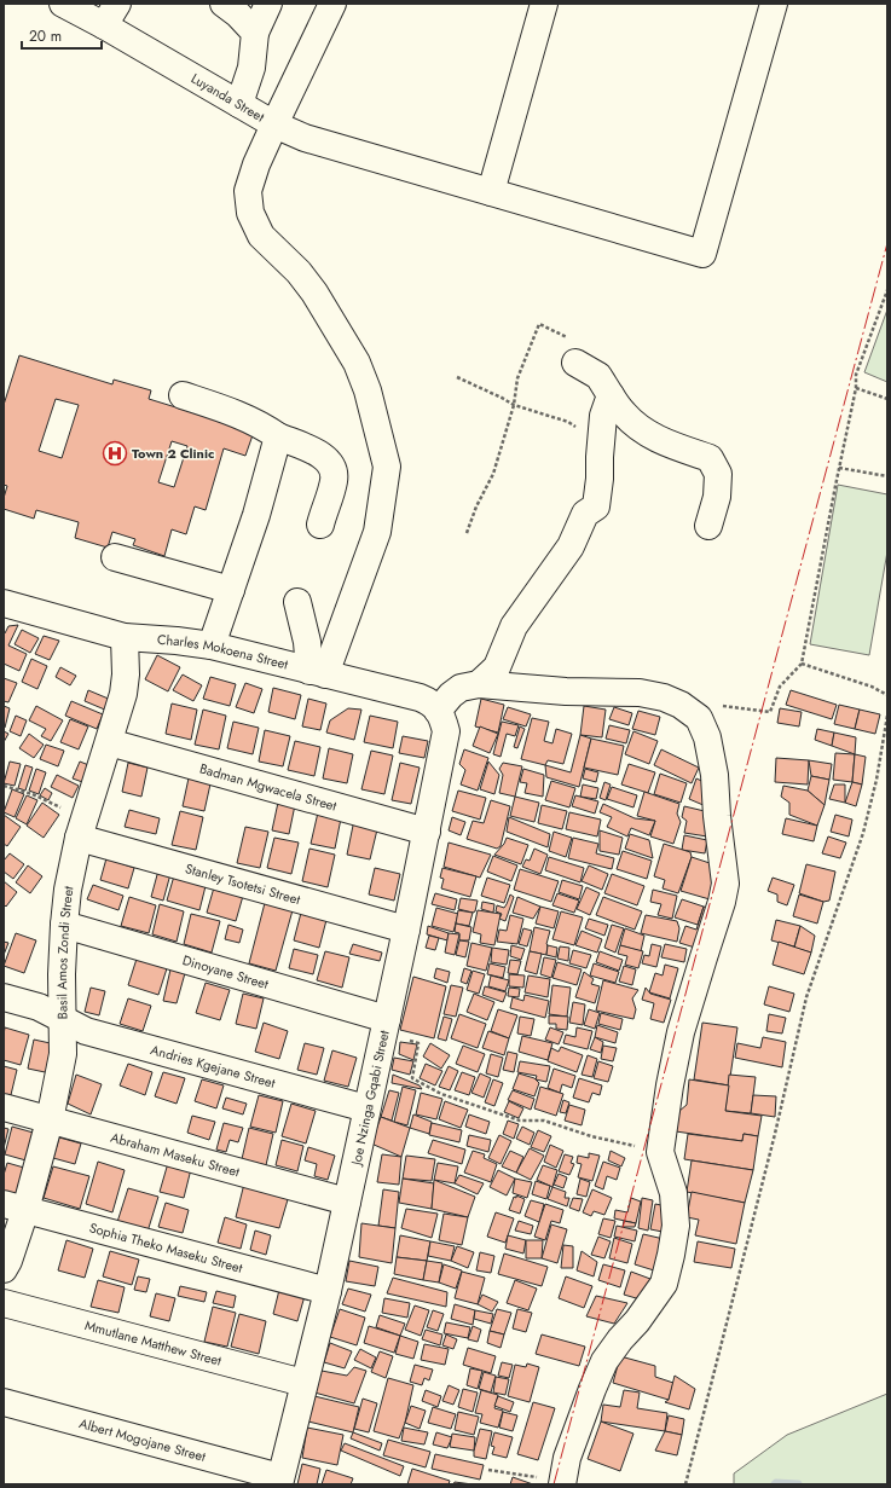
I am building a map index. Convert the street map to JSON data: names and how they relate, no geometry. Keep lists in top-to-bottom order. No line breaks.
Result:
{"streets":{"street":["Luyanda Street","Charles Mokoena Street","Badman Mgwacela Street","Stanley Tsotetsi Street","Basil Amos Zondi Street","Dinoyane Street","Andries Kgejane Street","Joe Nzinga Gqabi Street","Abraham Maseku Street","Sophia Theko Maseku Street","Mmutlane Matthew Street","Albert Mogojane Street"]},"crossings":[["Charles Mokoena Street","Basil Amos Zondi Street"],["Charles Mokoena Street","Joe Nzinga Gqabi Street"],["Badman Mgwacela Street","Basil Amos Zondi Street"],["Badman Mgwacela Street","Joe Nzinga Gqabi Street"],["Stanley Tsotetsi Street","Basil Amos Zondi Street"],["Stanley Tsotetsi Street","Joe Nzinga Gqabi Street"],["Basil Amos Zondi Street","Dinoyane Street"],["Basil Amos Zondi Street","Andries Kgejane Street"],["Basil Amos Zondi Street","Abraham Maseku Street"],["Basil Amos Zondi Street","Sophia Theko Maseku Street"],["Dinoyane Street","Joe Nzinga Gqabi Street"],["Andries Kgejane Street","Joe Nzinga Gqabi Street"],["Joe Nzinga Gqabi Street","Abraham Maseku Street"],["Joe Nzinga Gqabi Street","Sophia Theko Maseku Street"],["Joe Nzinga Gqabi Street","Mmutlane Matthew Street"],["Joe Nzinga Gqabi Street","Albert Mogojane Street"]],"places":{"hospital":["Town 2 Clinic"]},"scale_bar":"20 m"}
